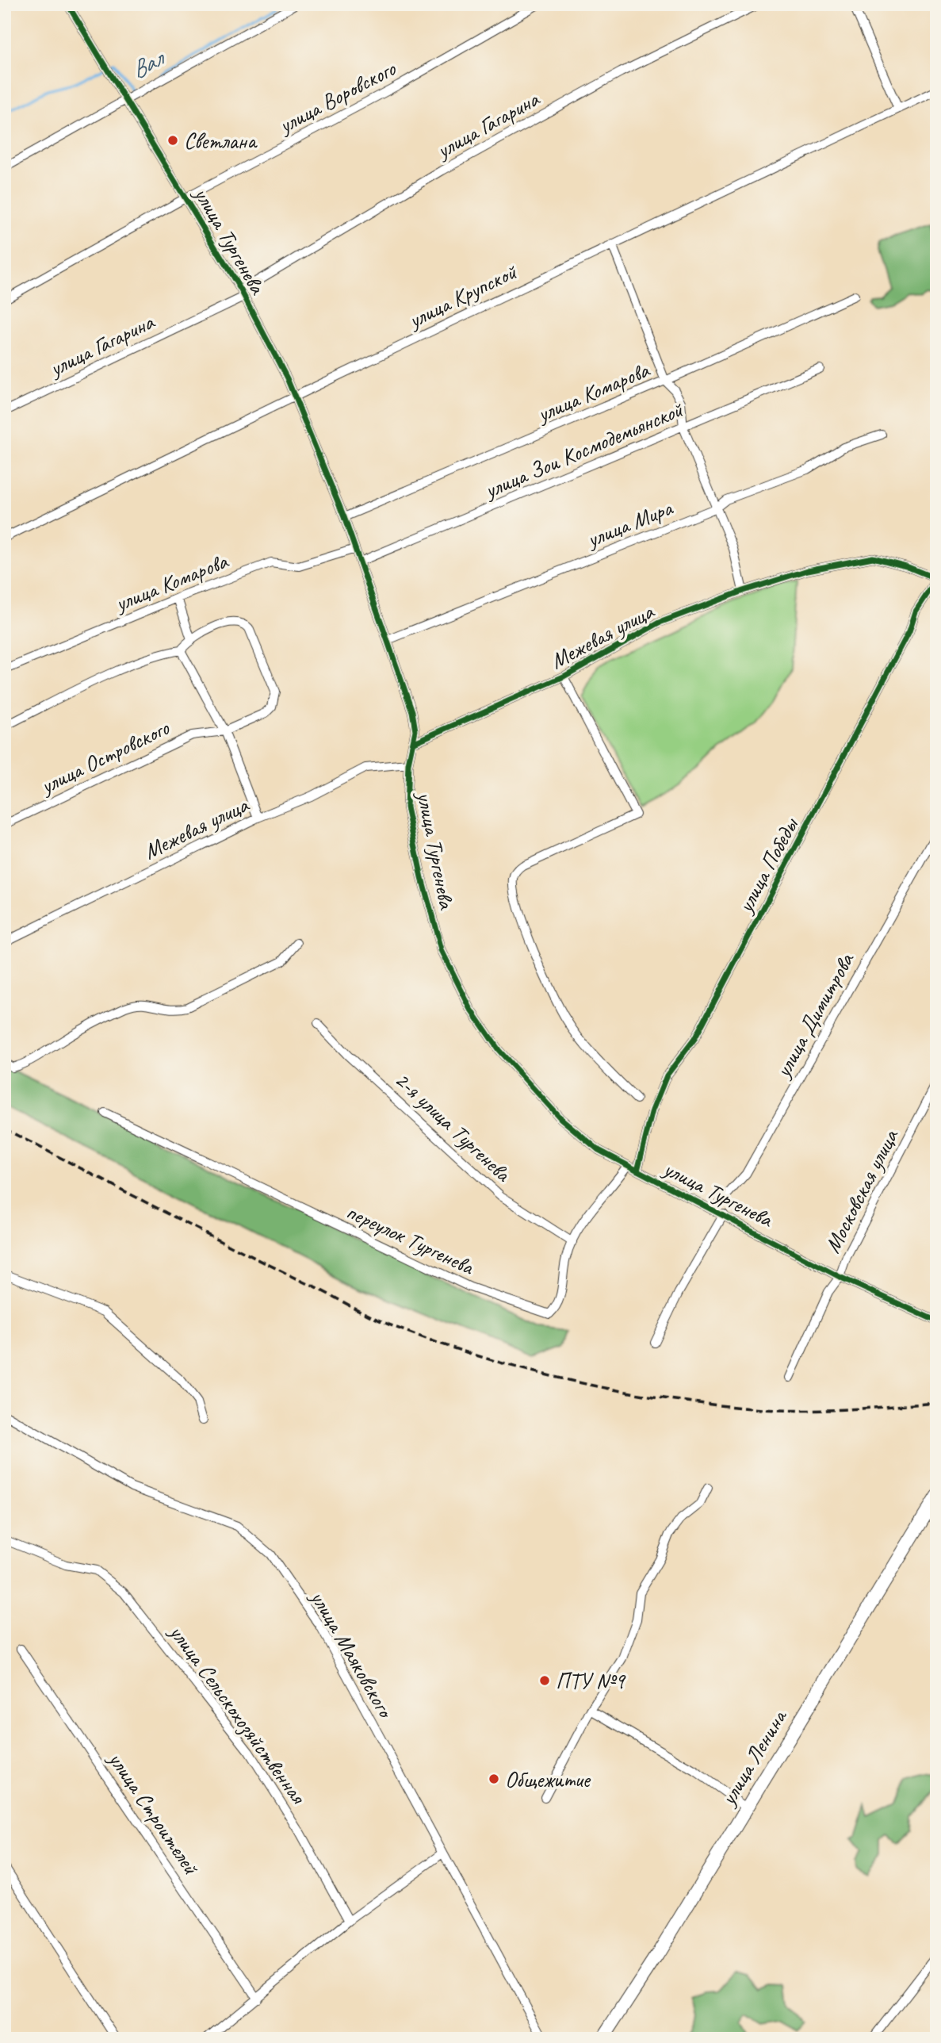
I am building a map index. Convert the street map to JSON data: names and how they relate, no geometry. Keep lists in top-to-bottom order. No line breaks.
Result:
{"streets":{"main road":["улица Ленина"],"street":["улица Воровского","улица Гагарина","улица Тургенева","улица Крупской","улица Комарова","улица Зои Космодемьянской","улица Мира","Межевая улица","улица Островского","улица Победы","улица Димитрова","2-я улица Тургенева","Московская улица","переулок Тургенева","улица Маяковского","улица Сельскохозяйственная","улица Строителей"]},"crossings":[["улица Воровского","улица Тургенева"],["улица Гагарина","улица Тургенева"],["улица Тургенева","улица Крупской"],["улица Тургенева","улица Комарова"],["улица Тургенева","улица Зои Космодемьянской"],["улица Тургенева","улица Мира"],["улица Тургенева","Межевая улица"],["улица Тургенева","улица Победы"],["улица Тургенева","улица Димитрова"],["улица Тургенева","Московская улица"],["улица Тургенева","переулок Тургенева"],["Межевая улица","улица Победы"],["2-я улица Тургенева","переулок Тургенева"]],"water":["Вал"],"places":["Светлана","ПТУ №9","Общежитие"]}
